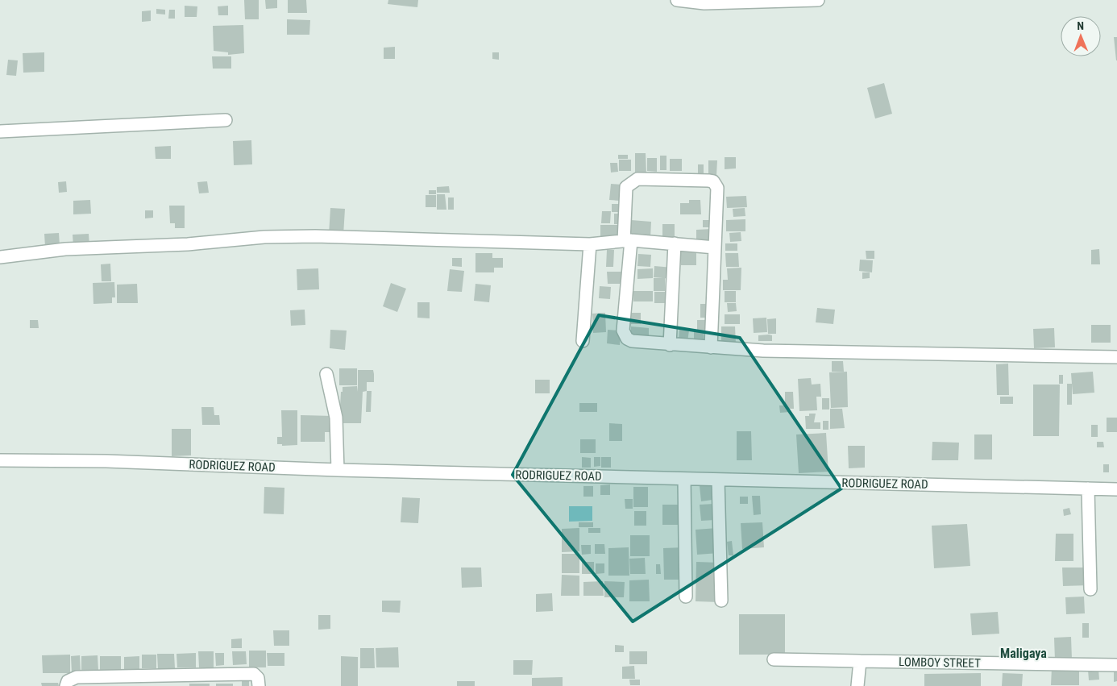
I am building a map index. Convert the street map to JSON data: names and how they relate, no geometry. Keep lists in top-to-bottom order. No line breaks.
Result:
{"streets":{"street":["RODRIGUEZ ROAD","LOMBOY STREET"]},"districts":["Maligaya"],"north":"top"}
